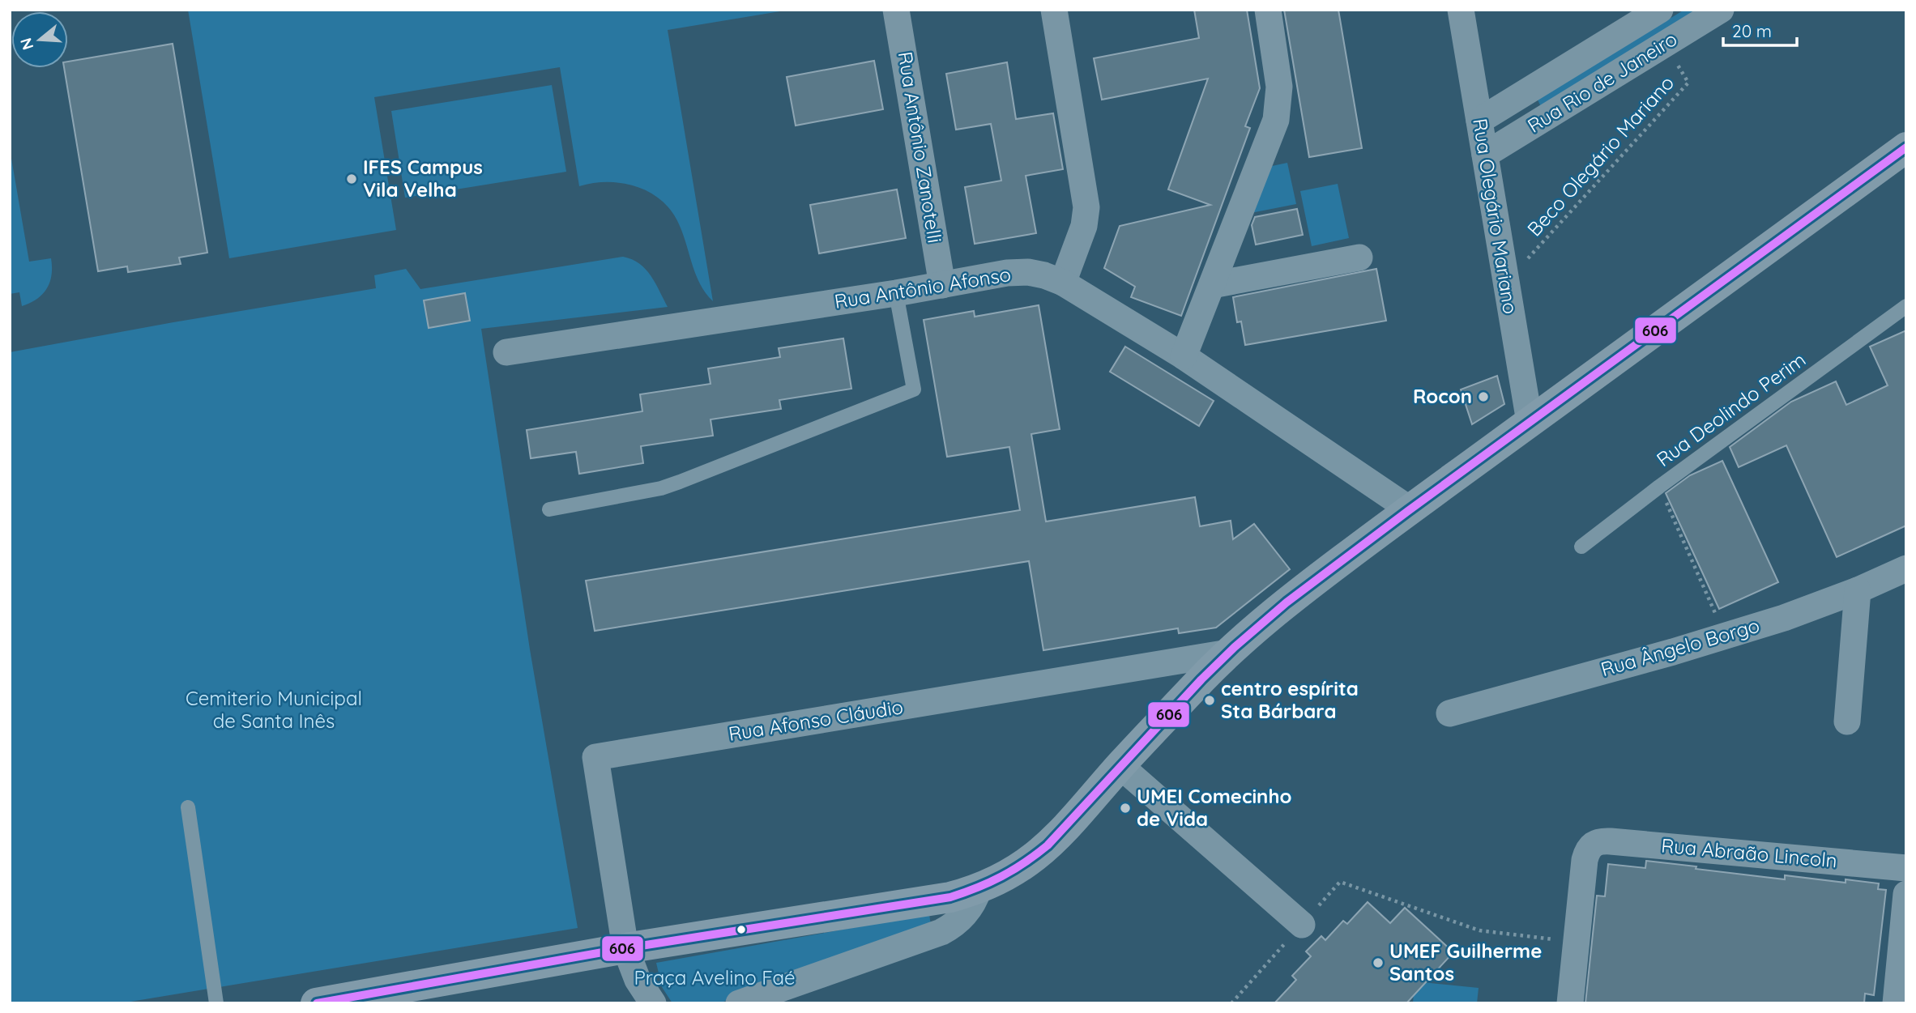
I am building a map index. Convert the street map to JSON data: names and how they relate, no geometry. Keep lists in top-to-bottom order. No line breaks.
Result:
{"streets":{"street":["Rua Rio de Janeiro","Rua Antônio Zanotelli","Rua Olegário Mariano","Rua Antônio Afonso","Rua Ângelo Borgo","Rua Afonso Cláudio","Rua Abraão Lincoln"],"lane":["Rua Deolindo Perim"],"path":["Beco Olegário Mariano"]},"crossings":[["Rua Rio de Janeiro","Beco Olegário Mariano"],["Rua Rio de Janeiro","Rua Olegário Mariano"],["Rua Antônio Zanotelli","Rua Antônio Afonso"],["Beco Olegário Mariano","Rua Olegário Mariano"]],"parks":["Cemiterio Municipal de Santa Inês","Praça Avelino Faé"],"places":["IFES Campus Vila Velha","Rocon","centro espírita Sta Bárbara","UMEI Comecinho de Vida","UMEF Guilherme Santos"],"lines":["transit line 606"],"scale_bar":"20 m","north":"left"}
